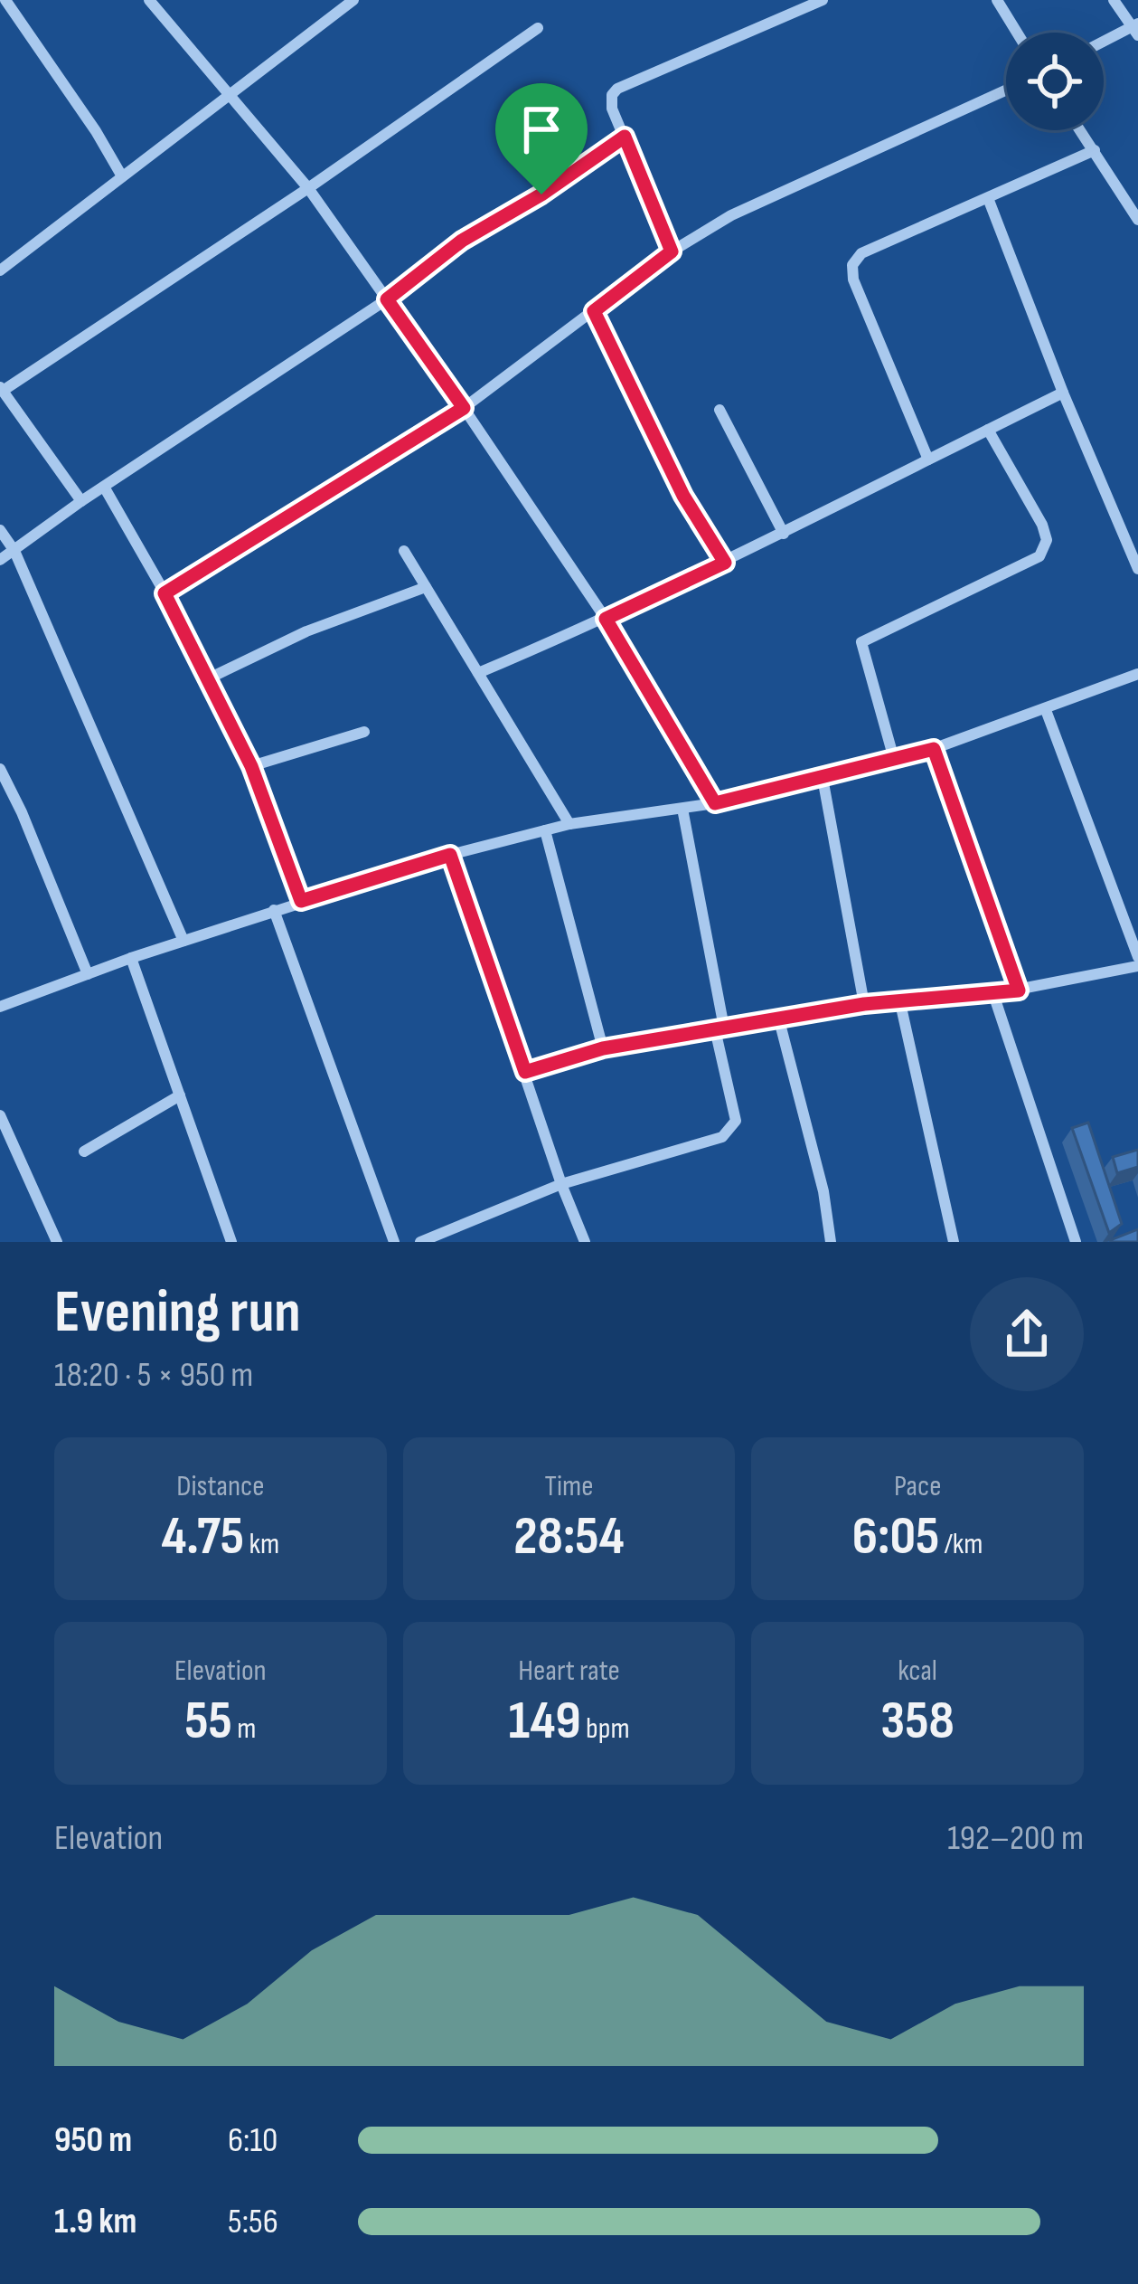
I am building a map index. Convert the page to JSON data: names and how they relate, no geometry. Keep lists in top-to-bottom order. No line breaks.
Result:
{"page":{"heading":["Evening run","18:20 · 5 × 950 m"],"stats":[["Distance","4.75 km"],["Time","28:54"],["Pace","6:05 /km"],["Elevation","55 m"],["Heart rate","149 bpm"],["kcal","358"]],"chart":["Elevation","192–200 m"],"list":[{"name":"950 m","note":"6:10"},{"name":"1.9 km","note":"5:56"}]}}
